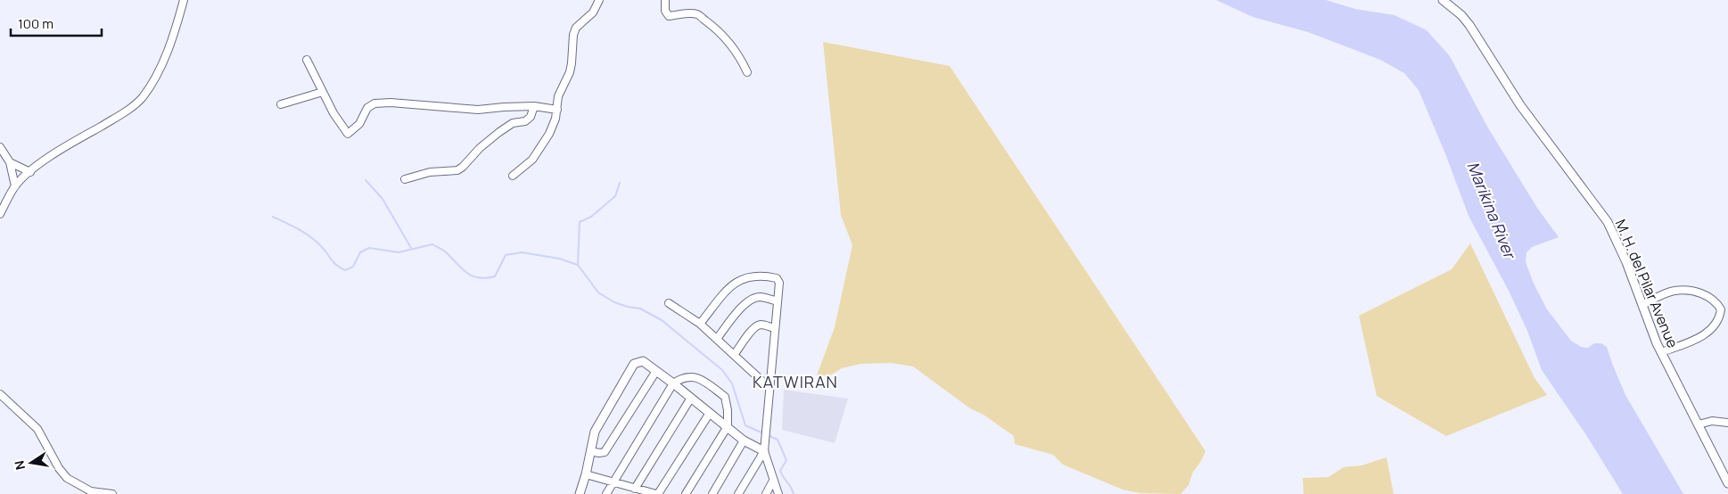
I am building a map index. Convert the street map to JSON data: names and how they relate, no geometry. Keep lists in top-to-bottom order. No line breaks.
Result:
{"streets":{"street":["M. H. del Pilar Avenue"]},"districts":["KATWIRAN"],"water":["Marikina River"],"scale_bar":"100 m","north":"left"}
